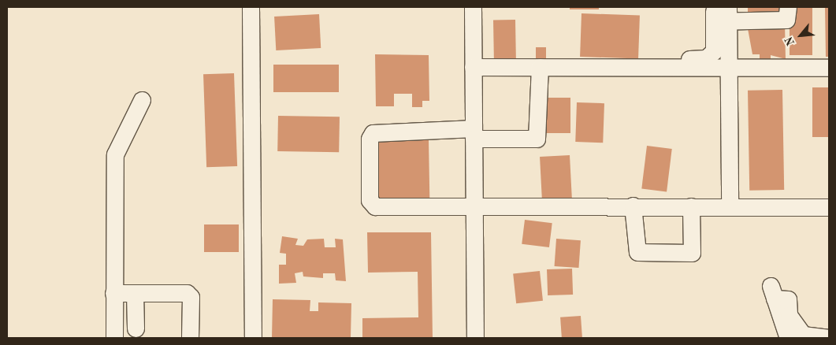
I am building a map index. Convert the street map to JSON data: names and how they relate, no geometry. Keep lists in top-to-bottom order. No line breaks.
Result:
{"north":"bottom left"}
